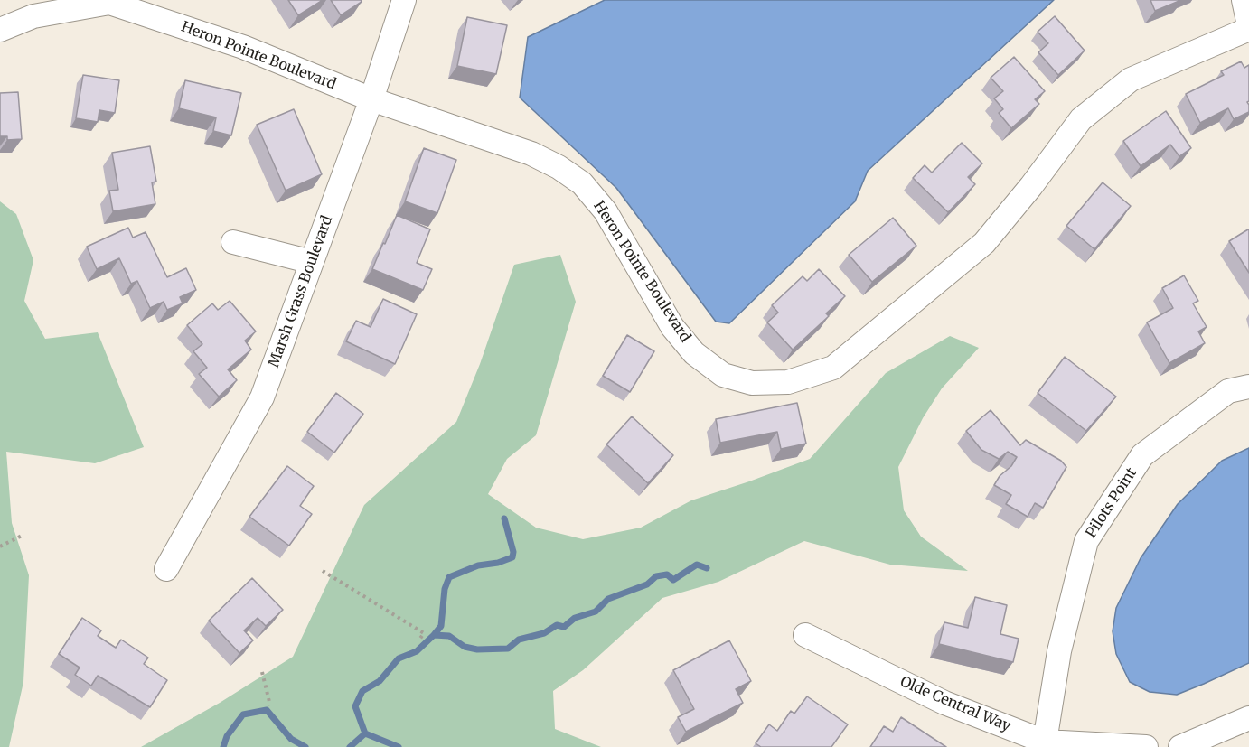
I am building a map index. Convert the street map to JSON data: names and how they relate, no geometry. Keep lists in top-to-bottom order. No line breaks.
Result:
{"streets":{"street":["Heron Pointe Boulevard","Marsh Grass Boulevard","Pilots Point","Olde Central Way"]},"crossings":[["Heron Pointe Boulevard","Marsh Grass Boulevard"],["Pilots Point","Olde Central Way"]]}
